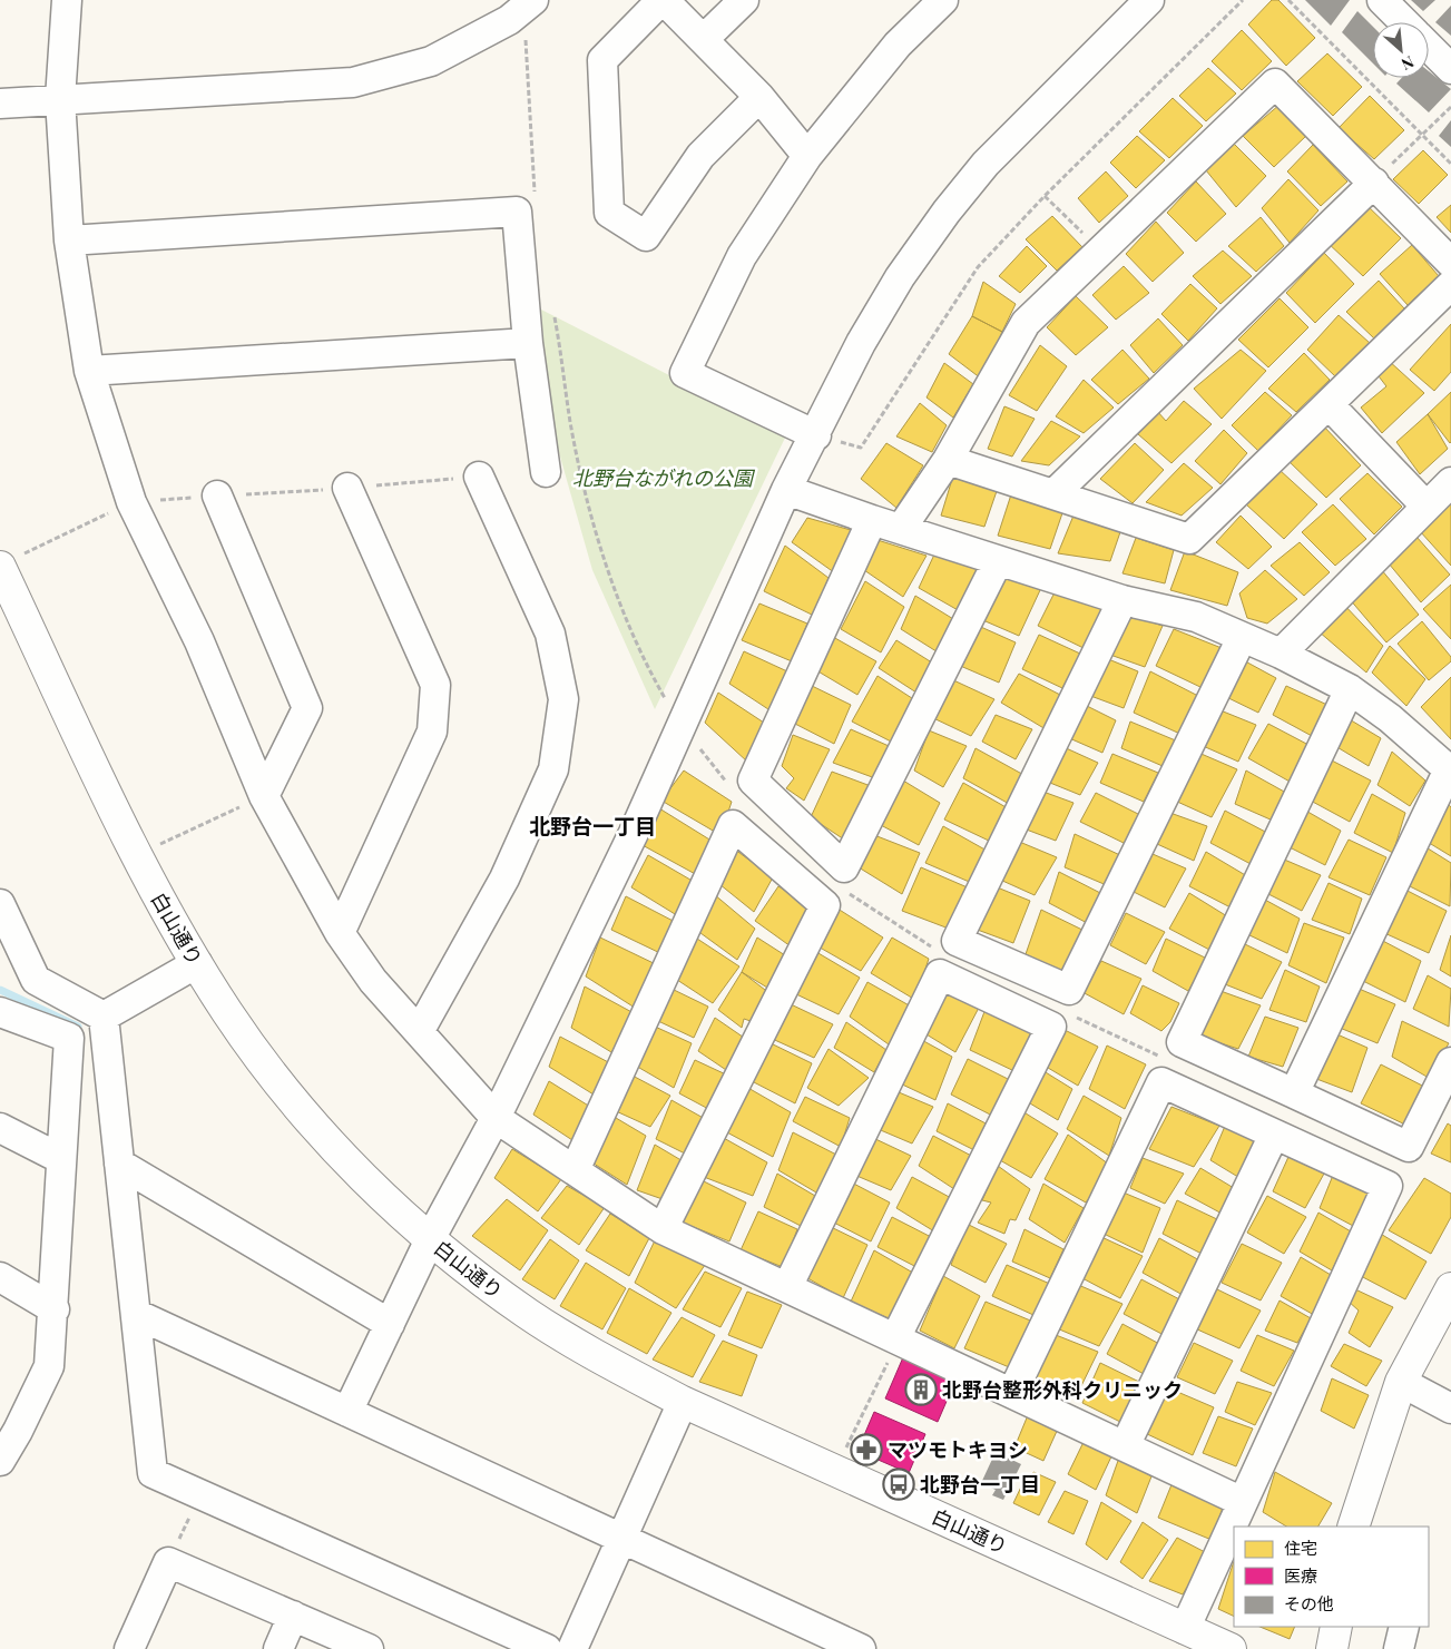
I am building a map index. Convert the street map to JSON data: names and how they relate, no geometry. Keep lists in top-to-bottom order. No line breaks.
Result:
{"streets":{"street":["白山通り"]},"districts":["北野台一丁目"],"parks":["北野台ながれの公園"],"places":{"building":["北野台整形外科クリニック"],"pharmacy":["マツモトキヨシ"],"bus stop":["北野台一丁目"]},"legend":["住宅","医療","その他"],"north":"bottom right"}
